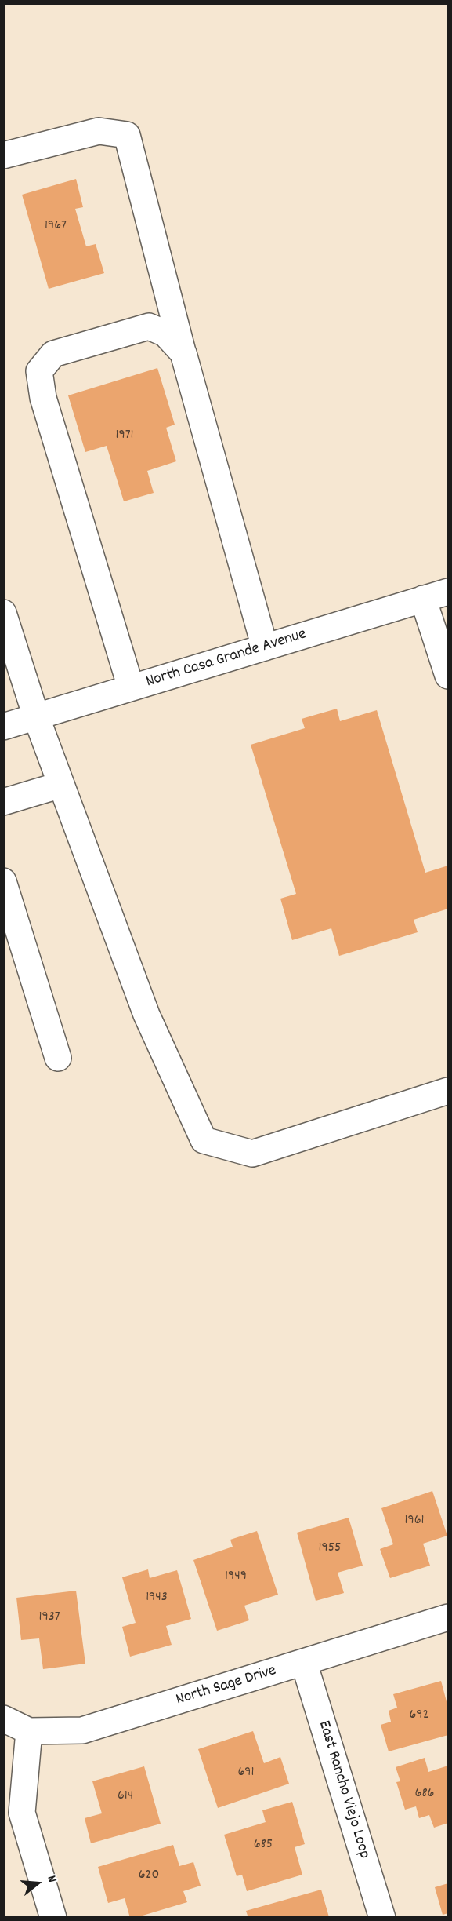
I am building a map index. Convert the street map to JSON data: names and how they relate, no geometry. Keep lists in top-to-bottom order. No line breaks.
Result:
{"streets":{"street":["North Casa Grande Avenue","North Sage Drive","East Rancho Viejo Loop"]},"crossings":[["North Sage Drive","East Rancho Viejo Loop"]],"house_numbers":["1967","1971","1961","1955","1949","1943","1937","692","691","686","614","685","620"],"north":"right"}
